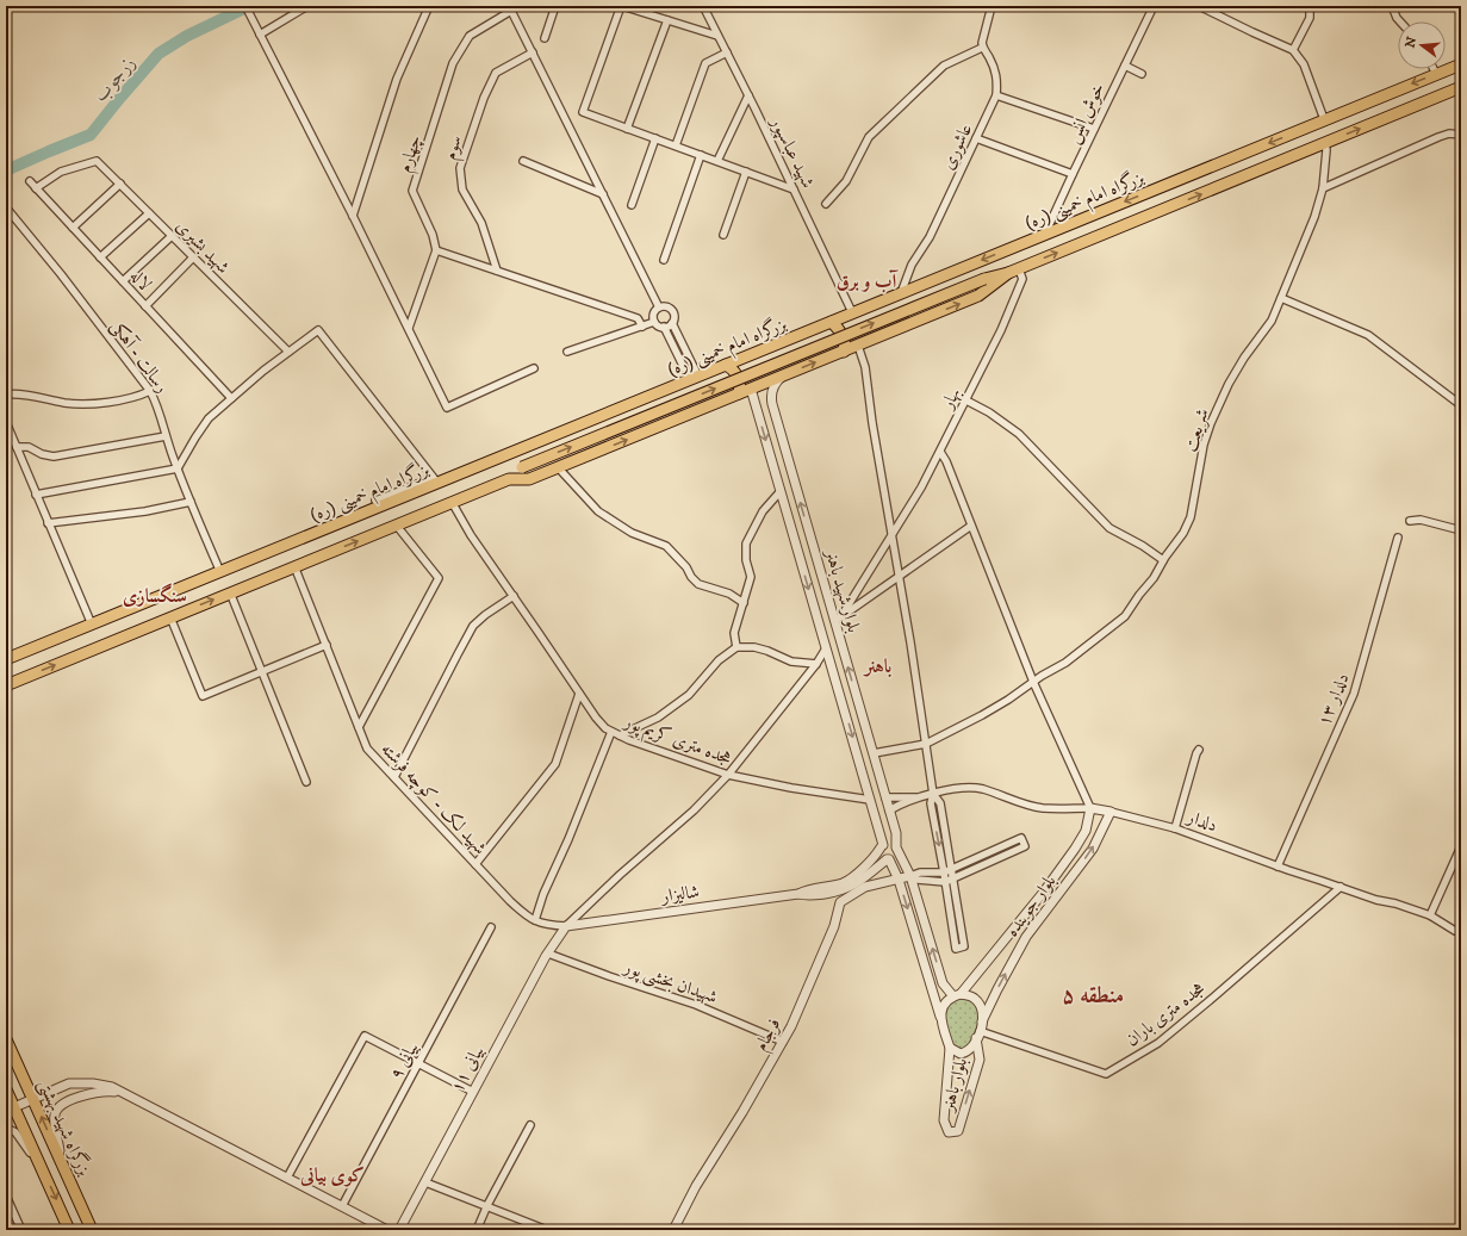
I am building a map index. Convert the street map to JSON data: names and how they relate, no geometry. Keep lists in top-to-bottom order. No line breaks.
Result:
{"streets":{"highway":["بزرگراه امام خمینی (ره)","بزرگراه شهید بهشتی"],"street":["خوش انس","عاشوری","سوم","شهید عباسپور","چهارم","شهید بشیری","لاله","رسالت - آهکی","بهار","شریعت","بلوار شهید باهنر","دلدار ۱۳","هجده متری کریم پور","شهید لک - کوچه فرشته","دلدار","شالیزار","بلوار جوینده","شهیدان بخشی پور","هجده متری باران","فرجام","بیانی ۹","بیانی ۱۱","بلوار باهنر"]},"crossings":[["خوش انس","بزرگراه امام خمینی (ره)"],["عاشوری","بزرگراه امام خمینی (ره)"],["شهید عباسپور","بزرگراه امام خمینی (ره)"],["بزرگراه امام خمینی (ره)","رسالت - آهکی"],["بزرگراه امام خمینی (ره)","بهار"],["بزرگراه امام خمینی (ره)","شریعت"],["بزرگراه امام خمینی (ره)","بلوار شهید باهنر"],["بزرگراه امام خمینی (ره)","هجده متری کریم پور"],["بزرگراه امام خمینی (ره)","شهید لک - کوچه فرشته"],["شهید بشیری","لاله"],["بهار","بلوار شهید باهنر"],["شریعت","بلوار شهید باهنر"],["بلوار شهید باهنر","هجده متری کریم پور"],["بلوار شهید باهنر","شالیزار"],["دلدار ۱۳","دلدار"],["شهید لک - کوچه فرشته","شالیزار"],["شهید لک - کوچه فرشته","بیانی ۱۱"],["دلدار","بلوار جوینده"],["دلدار","هجده متری باران"],["شالیزار","بیانی ۱۱"],["بلوار جوینده","هجده متری باران"],["بلوار جوینده","بلوار باهنر"],["شهیدان بخشی پور","فرجام"],["شهیدان بخشی پور","بیانی ۱۱"],["هجده متری باران","بلوار باهنر"]],"districts":["آب و برق","سنگسازی","باهنر","منطقه ۵","کوی بیانی"],"water":["زرجوب"],"north":"left"}
